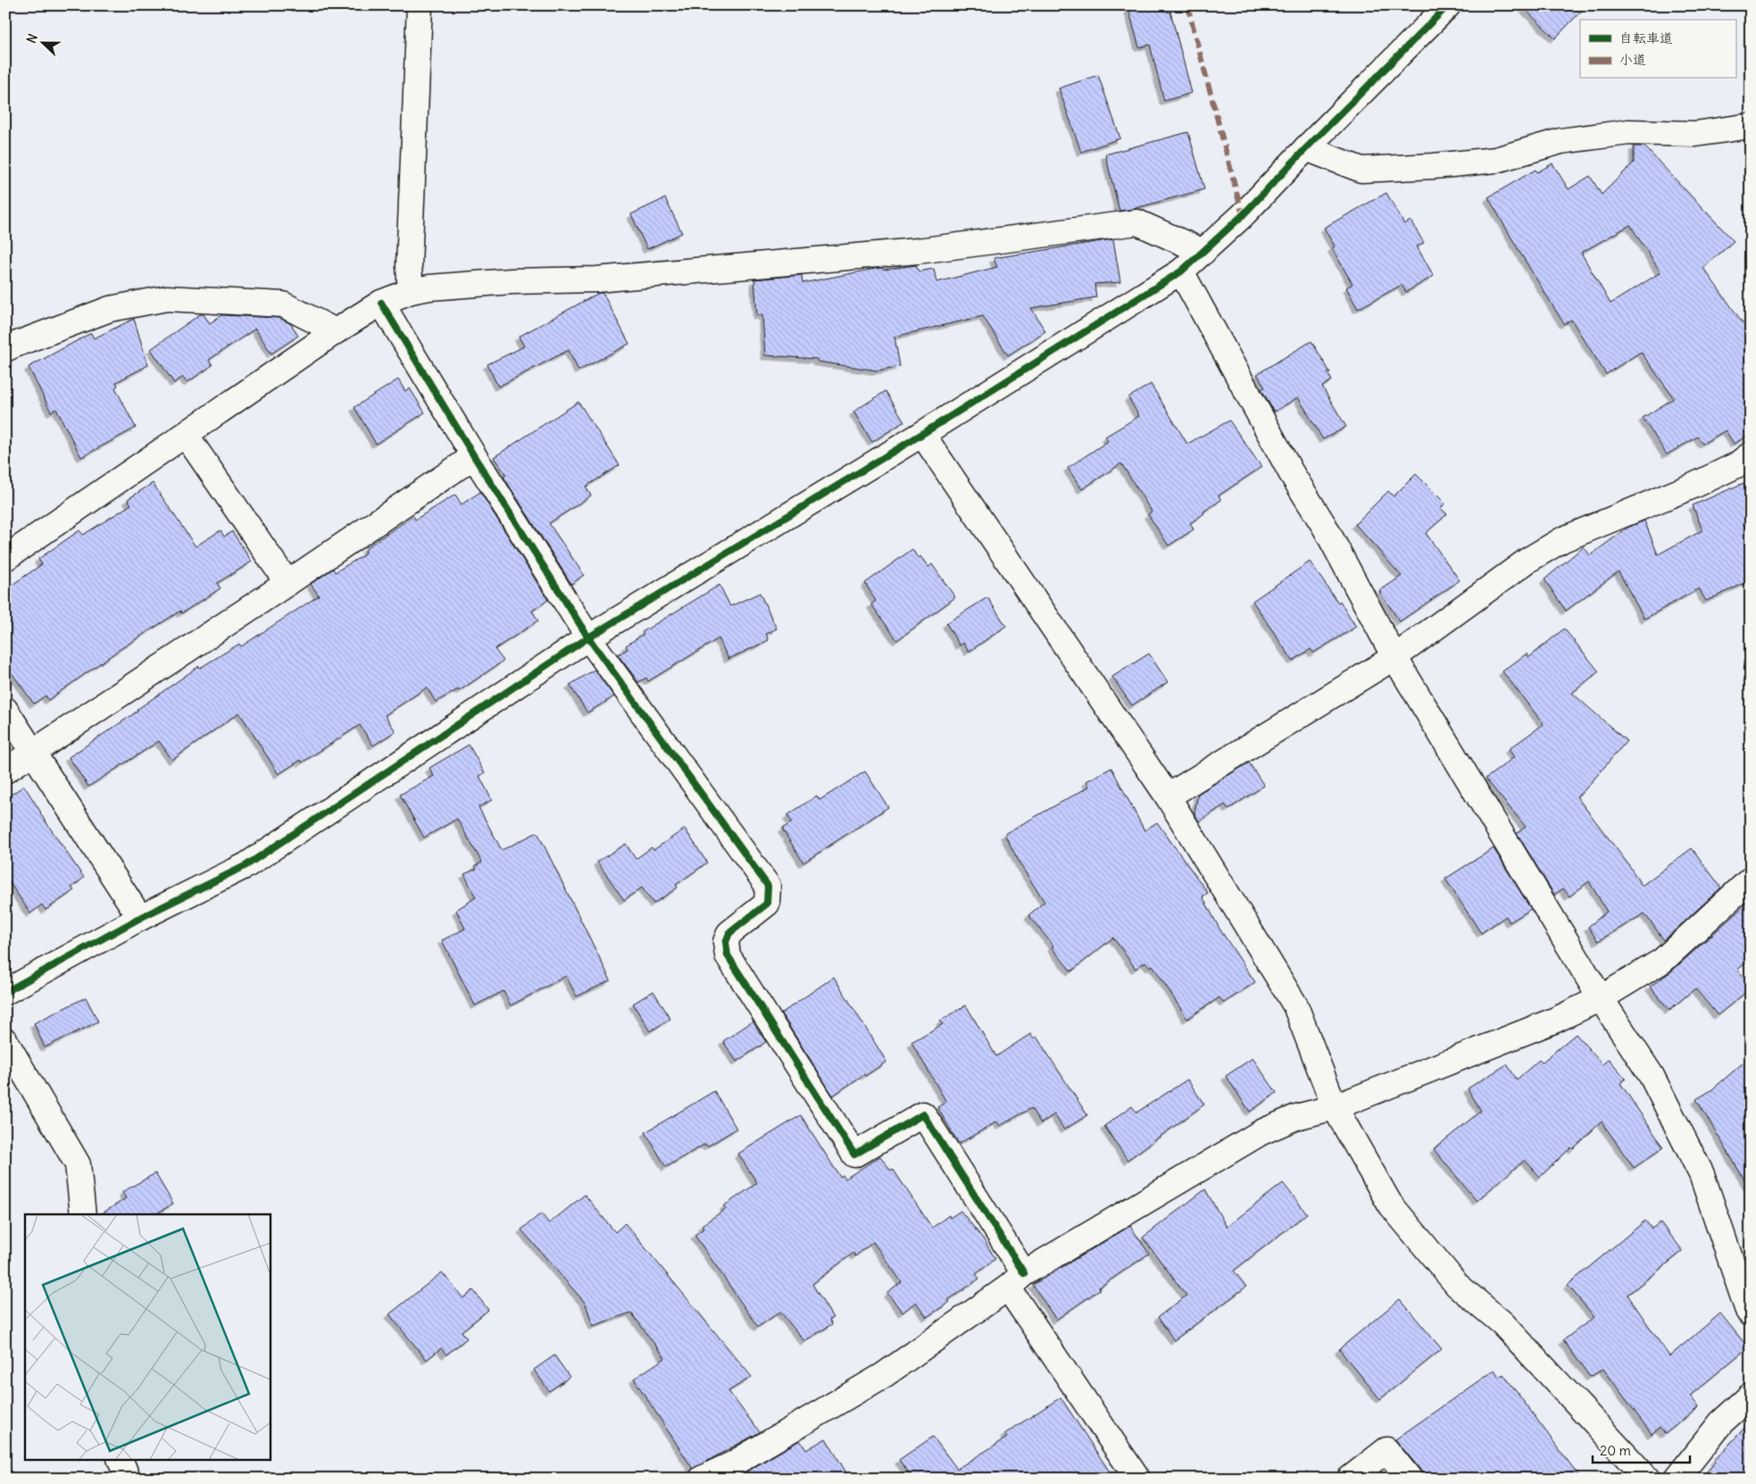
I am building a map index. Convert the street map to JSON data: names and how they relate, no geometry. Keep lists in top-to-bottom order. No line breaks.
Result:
{"legend":["自転車道","小道"],"scale_bar":"20 m","north":"left"}
